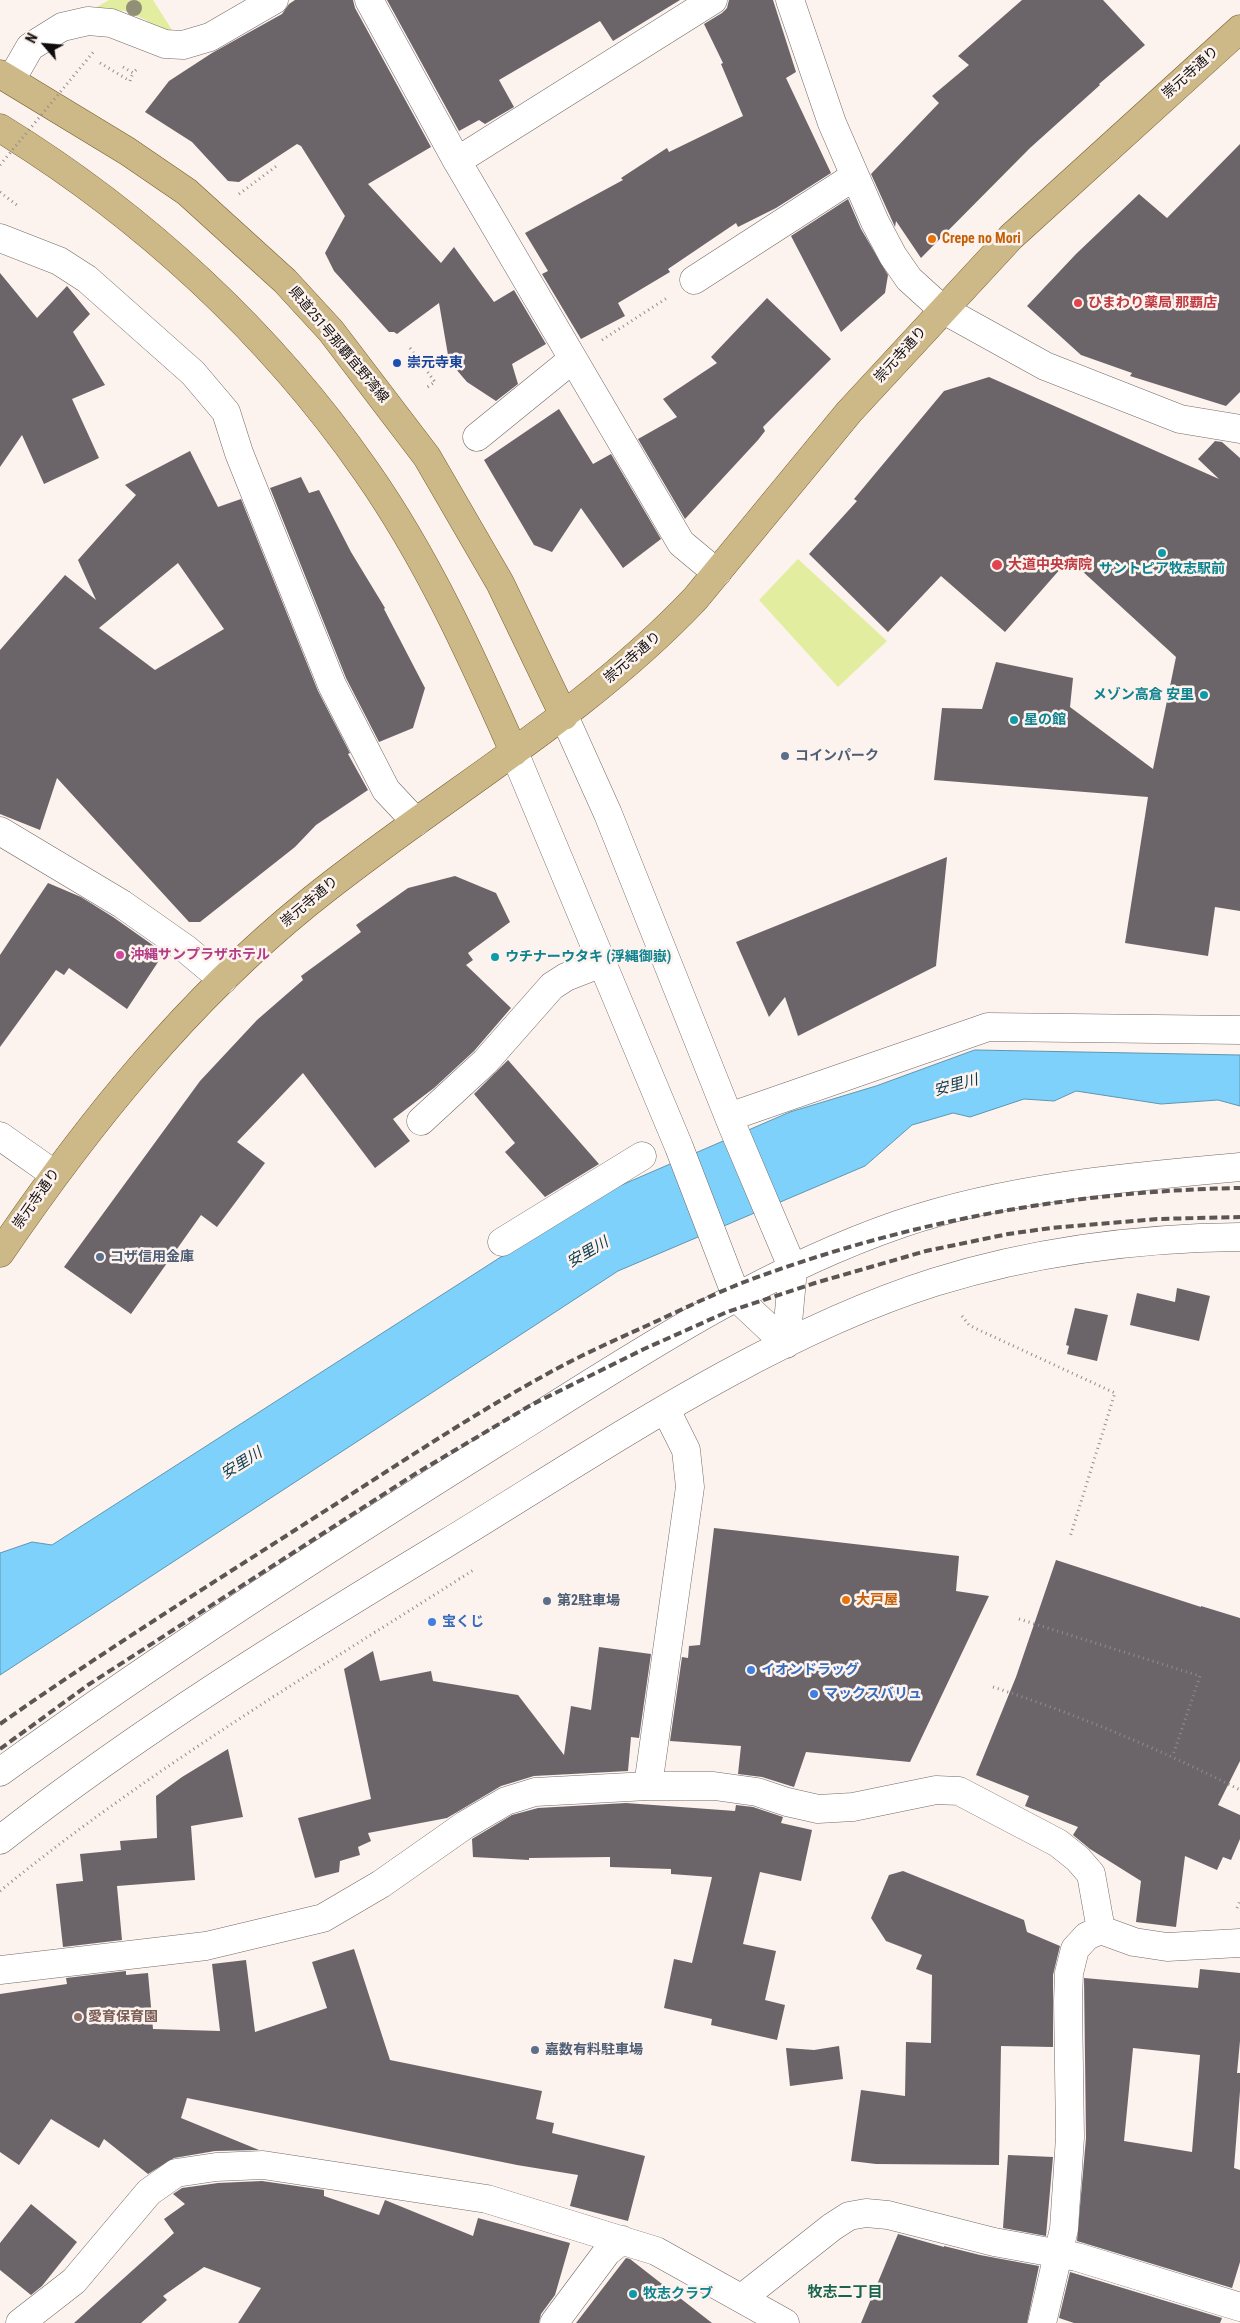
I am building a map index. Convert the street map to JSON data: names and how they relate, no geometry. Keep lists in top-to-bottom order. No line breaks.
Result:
{"streets":{"main road":["崇元寺通り","県道251号那覇宜野湾線"]},"crossings":[["崇元寺通り","県道251号那覇宜野湾線"]],"districts":["牧志二丁目"],"water":["安里川"],"places":["Crepe no Mori","ひまわり薬局 那覇店","崇元寺東","サントピア牧志駅前","大道中央病院","メゾン高倉 安里","星の館","コインパーク","沖縄サンプラザホテル","ウチナーウタキ (浮縄御嶽)","コザ信用金庫","大戸屋","第2駐車場","宝くじ","イオンドラッグ","マックスバリュ","愛育保育園","嘉数有料駐車場","牧志クラブ"],"north":"top left"}
